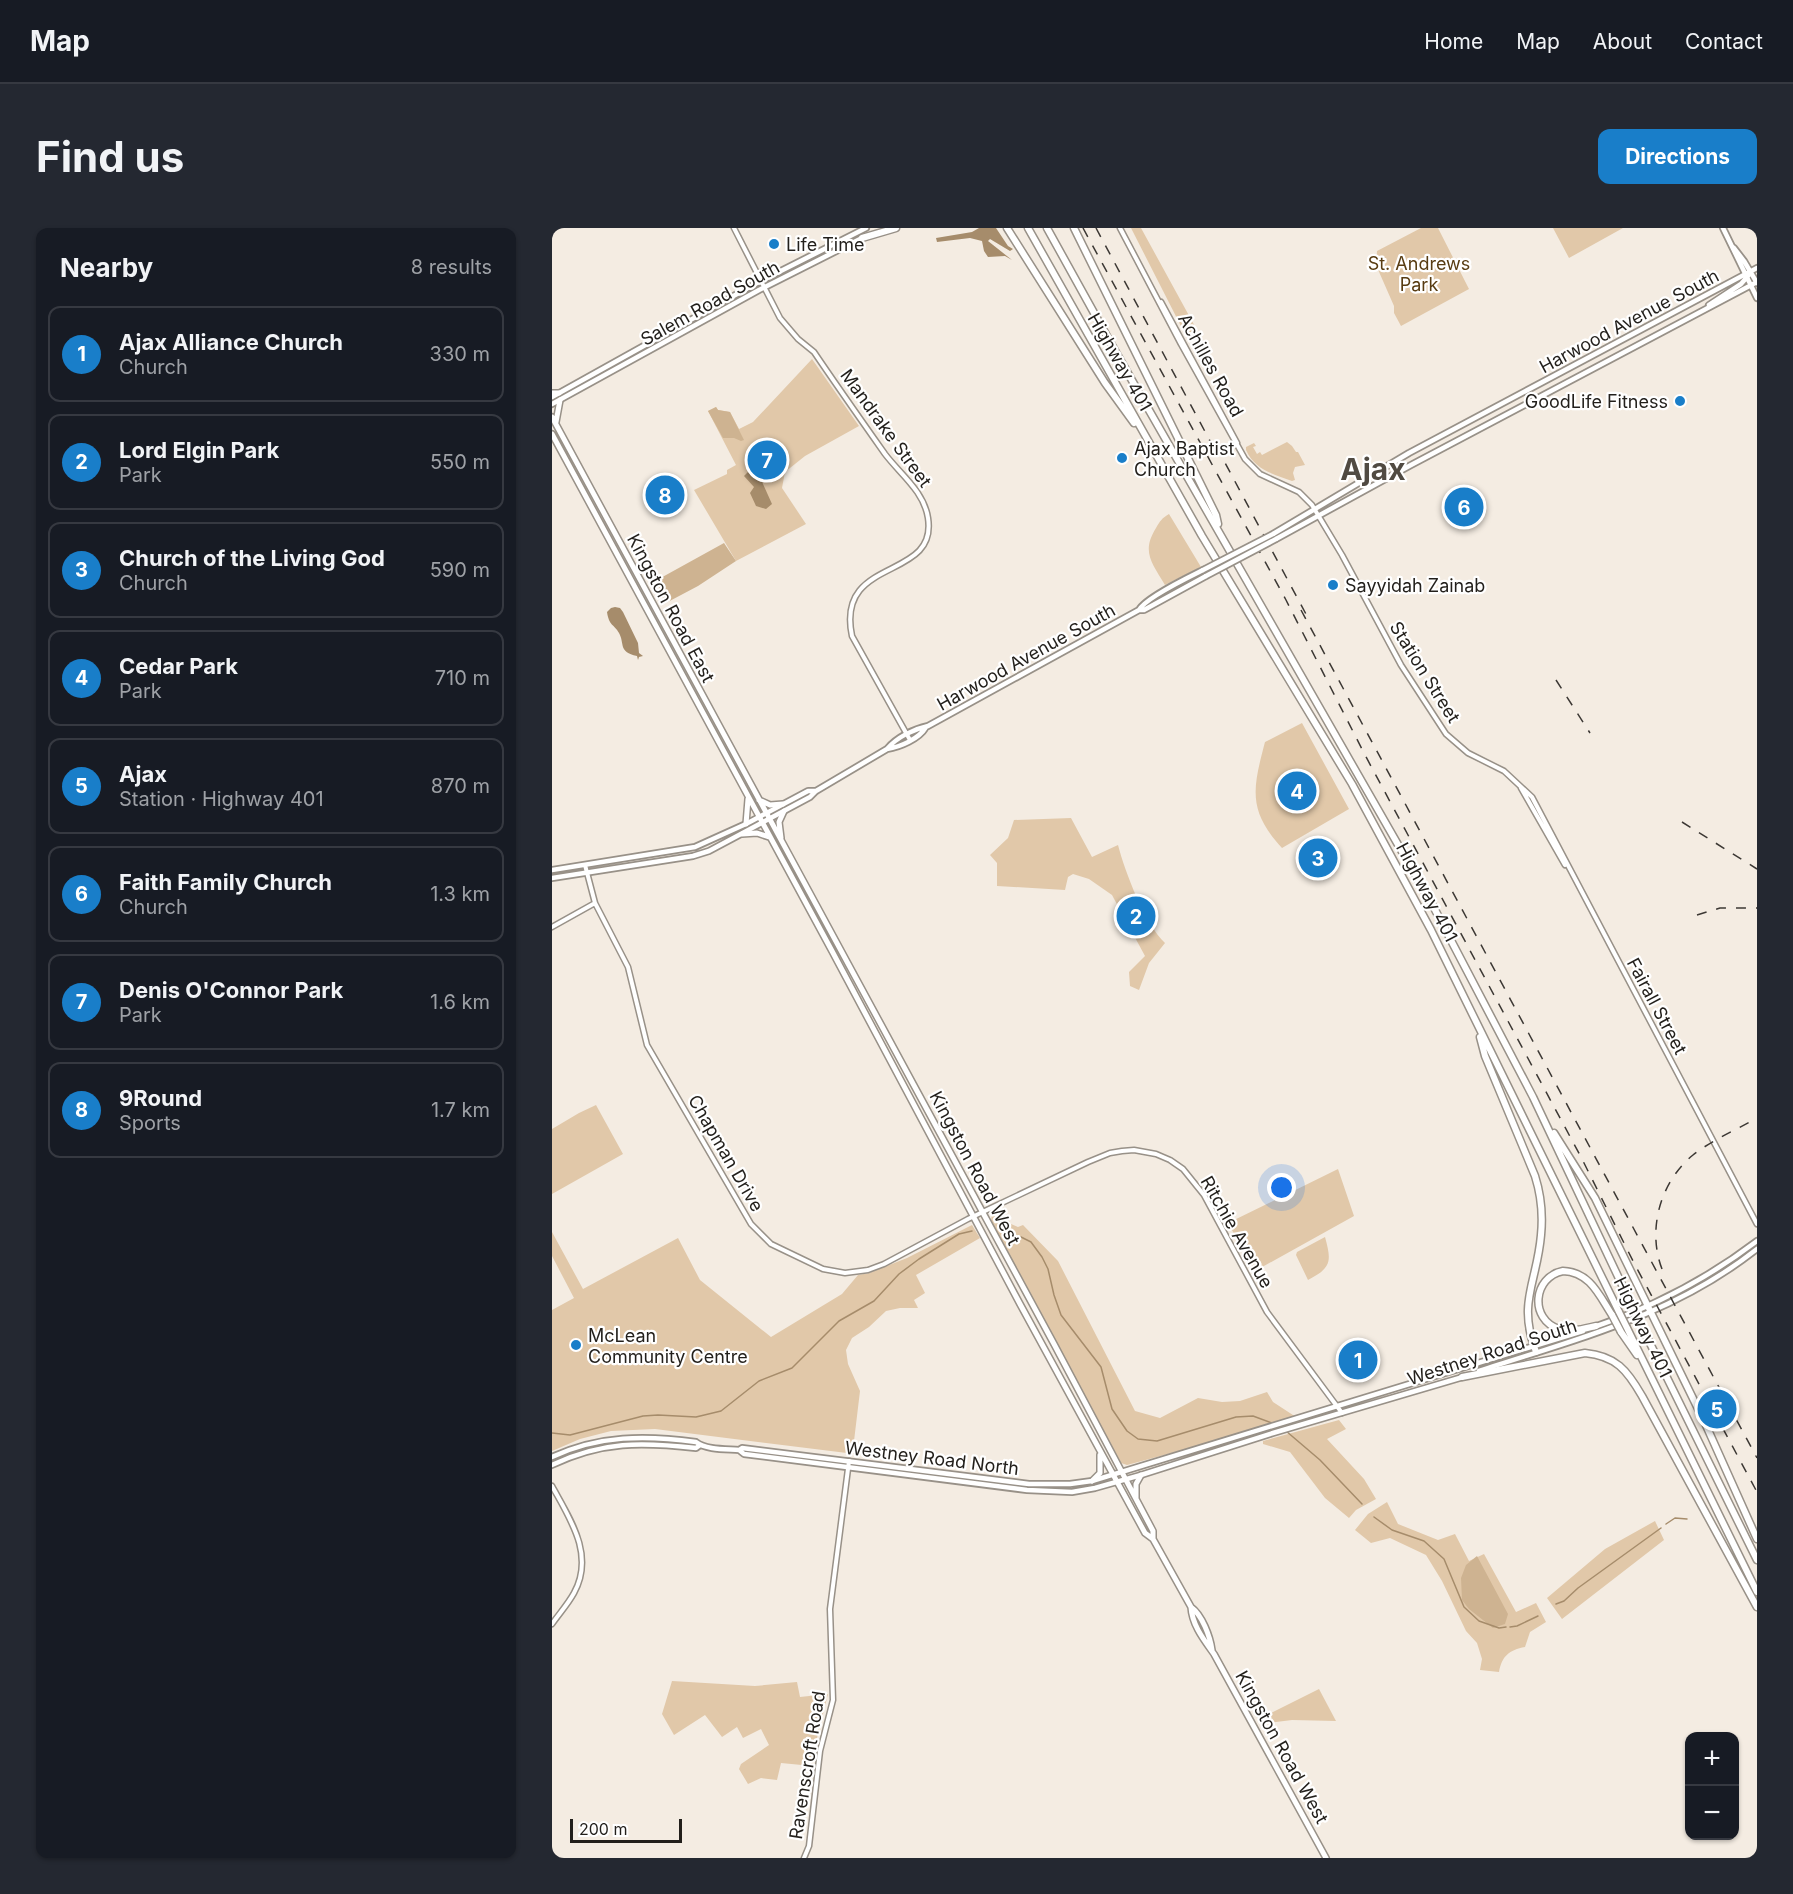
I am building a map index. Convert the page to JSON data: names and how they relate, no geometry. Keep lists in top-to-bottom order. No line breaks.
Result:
{"streets":{"highway":["Highway 401"],"main road":["Salem Road South","Harwood Avenue South","Kingston Road East","Kingston Road West","Westney Road South","Westney Road North"],"street":["Achilles Road","Mandrake Street","Station Street","Fairall Street","Chapman Drive","Ritchie Avenue","Ravenscroft Road"]},"crossings":[["Salem Road South","Mandrake Street"],["Harwood Avenue South","Achilles Road"],["Harwood Avenue South","Mandrake Street"],["Harwood Avenue South","Kingston Road East"],["Harwood Avenue South","Station Street"],["Harwood Avenue South","Kingston Road West"],["Achilles Road","Station Street"],["Kingston Road East","Kingston Road West"],["Station Street","Fairall Street"],["Chapman Drive","Kingston Road West"],["Chapman Drive","Ritchie Avenue"],["Kingston Road West","Ritchie Avenue"],["Kingston Road West","Westney Road South"],["Kingston Road West","Westney Road North"],["Ritchie Avenue","Westney Road South"],["Westney Road South","Westney Road North"],["Westney Road North","Ravenscroft Road"]],"districts":["Ajax"],"parks":["St. Andrews Park"],"places":["Life Time","GoodLife Fitness","Ajax Baptist Church","Sayyidah Zainab","McLean Community Centre"],"scale_bar":"200 m","page":{"header":"Map","nav":["Home","Map","About","Contact"],"buttons":"Directions","title":"Find us","heading":["Nearby","8 results"],"list":[{"mark":"1","name":"Ajax Alliance Church","note":"Church","value":"330 m"},{"mark":"2","name":"Lord Elgin Park","note":"Park","value":"550 m"},{"mark":"3","name":"Church of the Living God","note":"Church","value":"590 m"},{"mark":"4","name":"Cedar Park","note":"Park","value":"710 m"},{"mark":"5","name":"Ajax","note":"Station · Highway 401","value":"870 m"},{"mark":"6","name":"Faith Family Church","note":"Church","value":"1.3 km"},{"mark":"7","name":"Denis O'Connor Park","note":"Park","value":"1.6 km"},{"mark":"8","name":"9Round","note":"Sports","value":"1.7 km"}],"pins":["7","8","6","4","3","2","1","5"],"map_buttons":["+","−"],"scale":"200 m"}}
